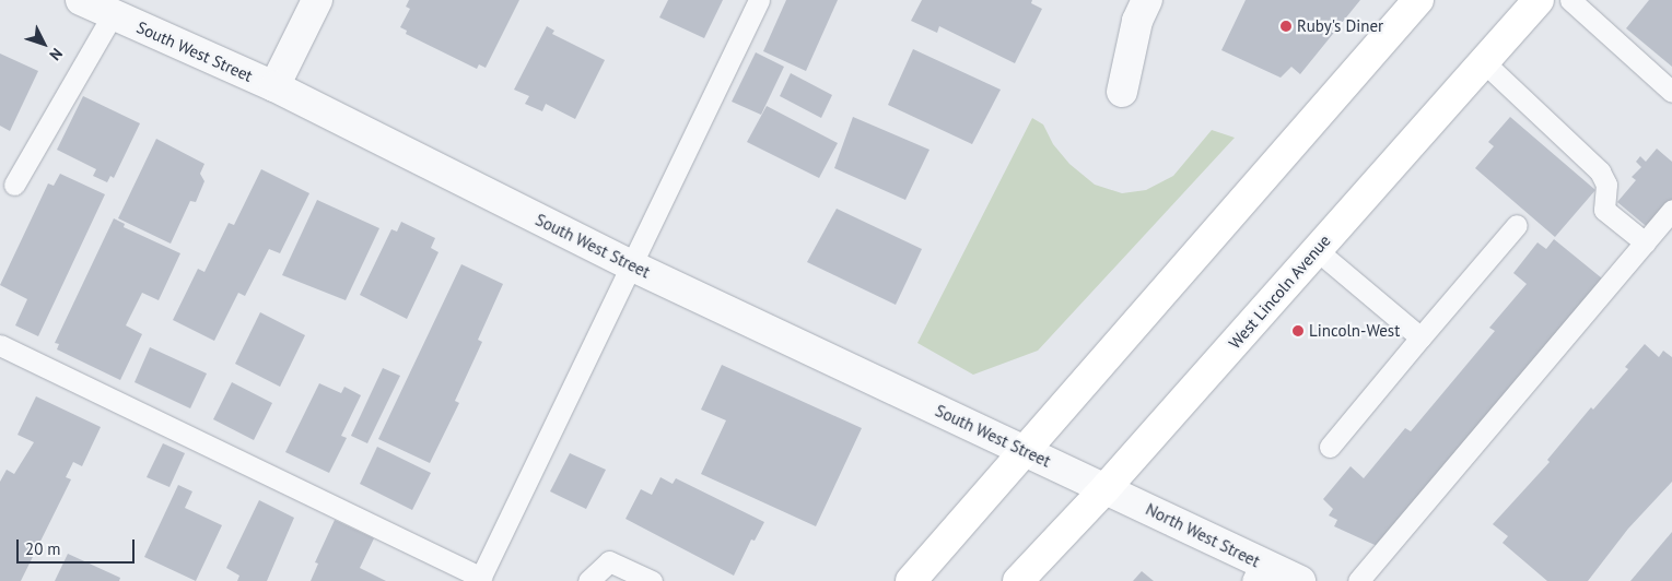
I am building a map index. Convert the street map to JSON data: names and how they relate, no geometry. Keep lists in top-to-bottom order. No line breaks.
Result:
{"streets":{"main road":["West Lincoln Avenue"],"street":["South West Street","North West Street"]},"crossings":[["South West Street","West Lincoln Avenue"],["South West Street","North West Street"],["West Lincoln Avenue","North West Street"]],"places":["Ruby's Diner","Lincoln-West"],"scale_bar":"20 m","north":"bottom right"}
